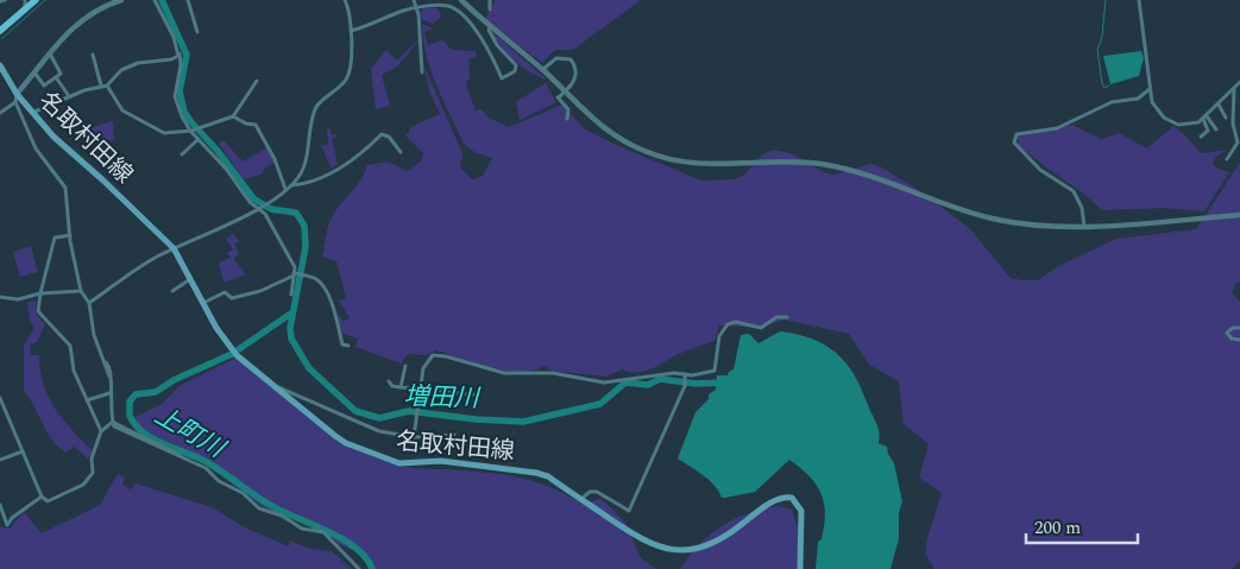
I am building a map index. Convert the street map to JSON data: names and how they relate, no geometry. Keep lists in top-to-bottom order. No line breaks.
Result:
{"streets":{"main road":["名取村田線"]},"water":["増田川","上町川"],"scale_bar":"200 m"}
